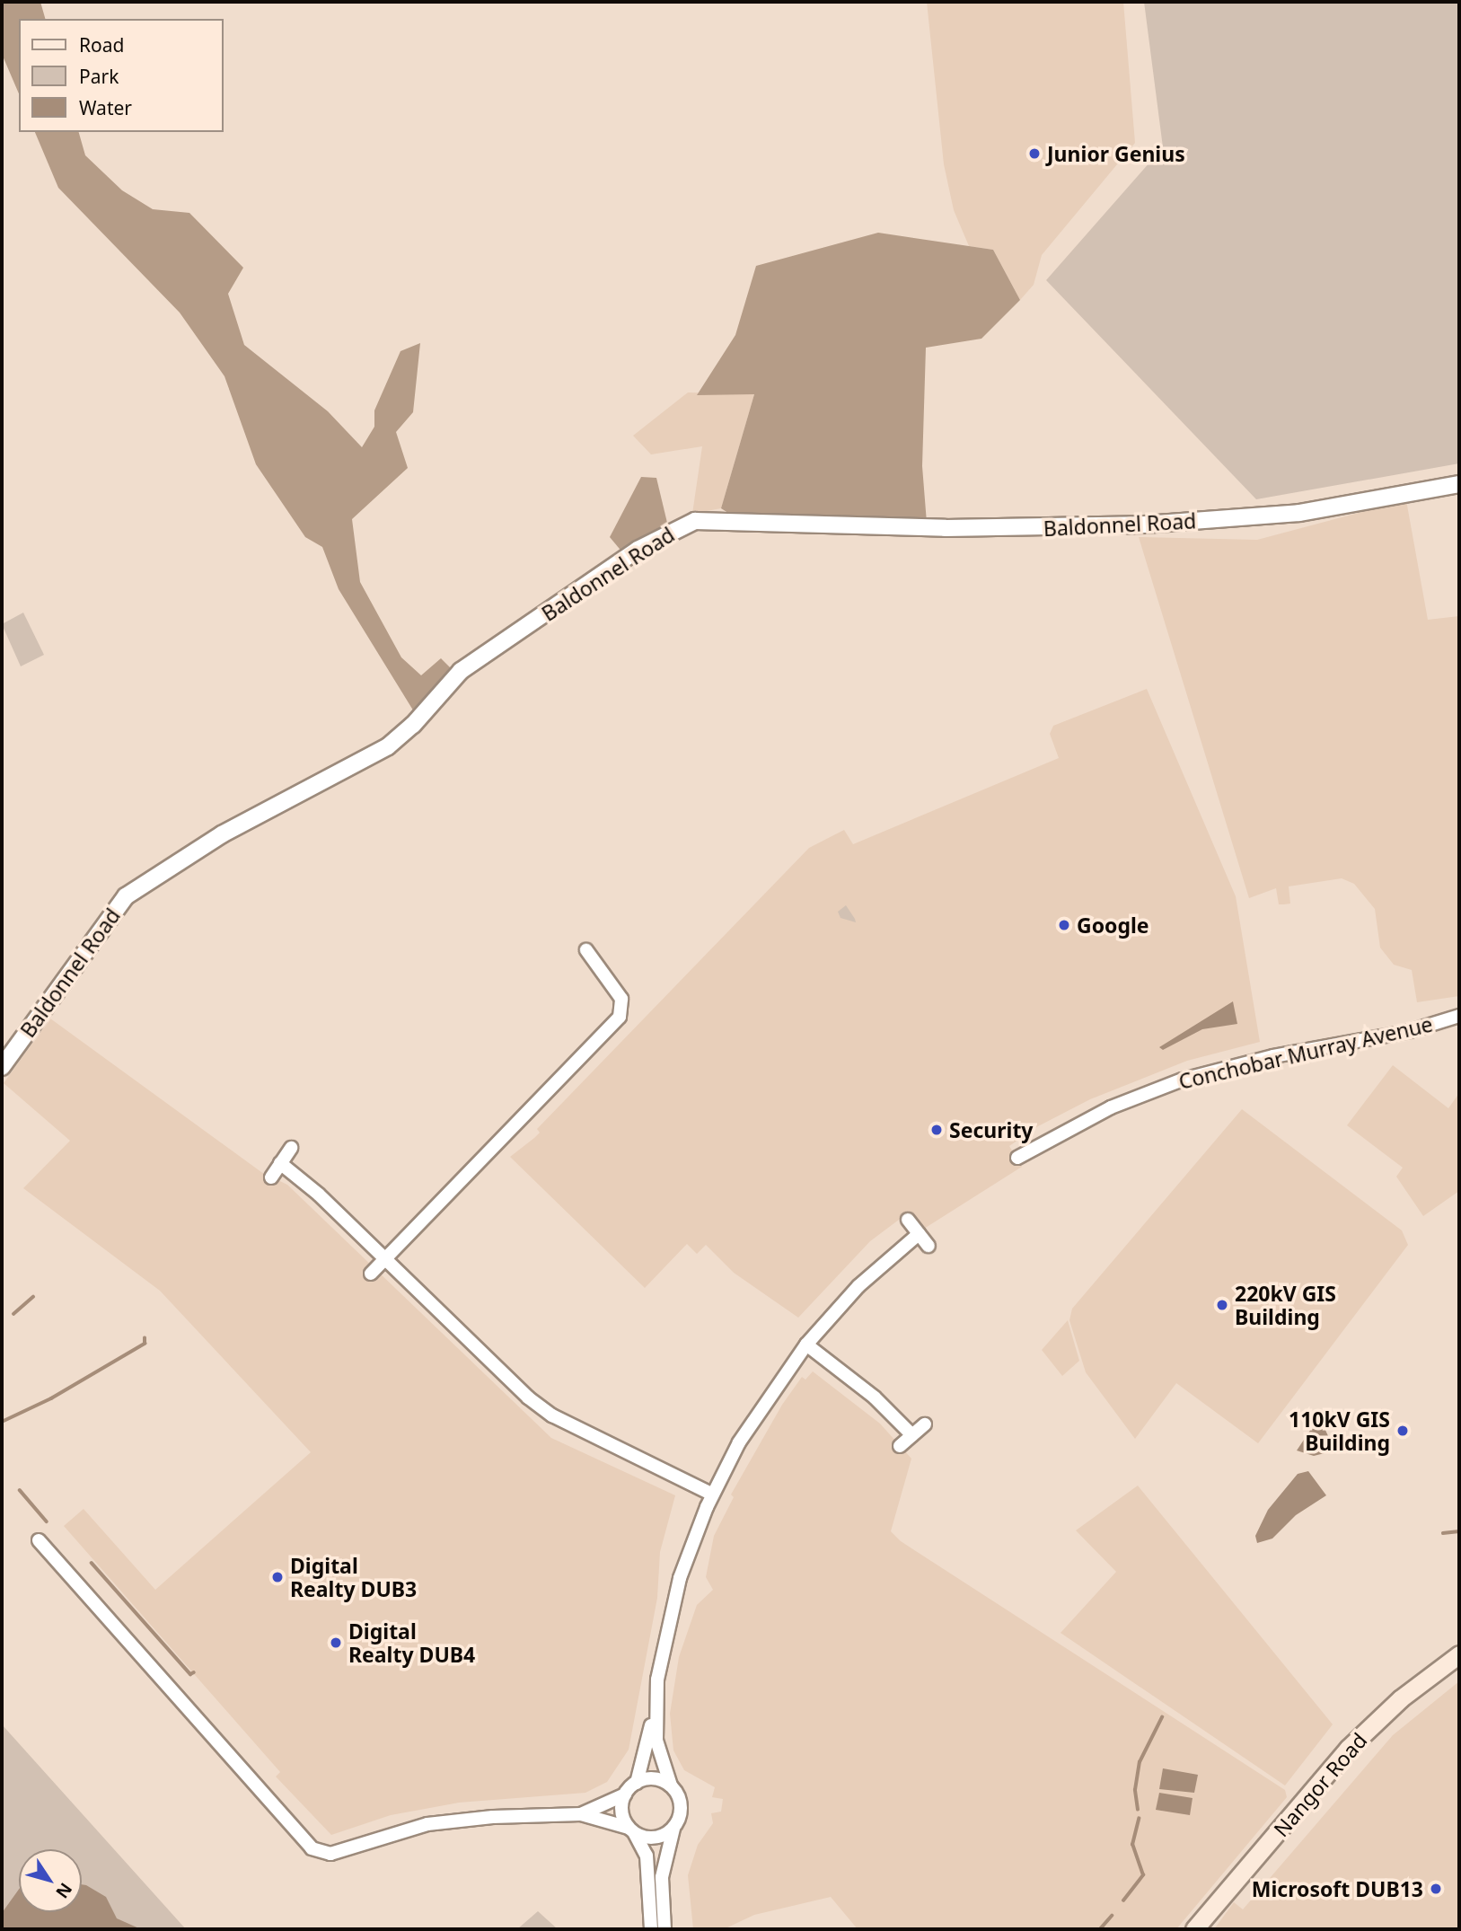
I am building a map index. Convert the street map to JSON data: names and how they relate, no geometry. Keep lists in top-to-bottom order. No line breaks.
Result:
{"streets":{"main road":["Nangor Road"],"street":["Baldonnel Road","Conchobar Murray Avenue"]},"places":["Junior Genius","Google","Security","220kV GIS Building","110kV GIS Building","Digital Realty DUB3","Digital Realty DUB4","Microsoft DUB13"],"legend":["Road","Park","Water"],"north":"bottom right"}
